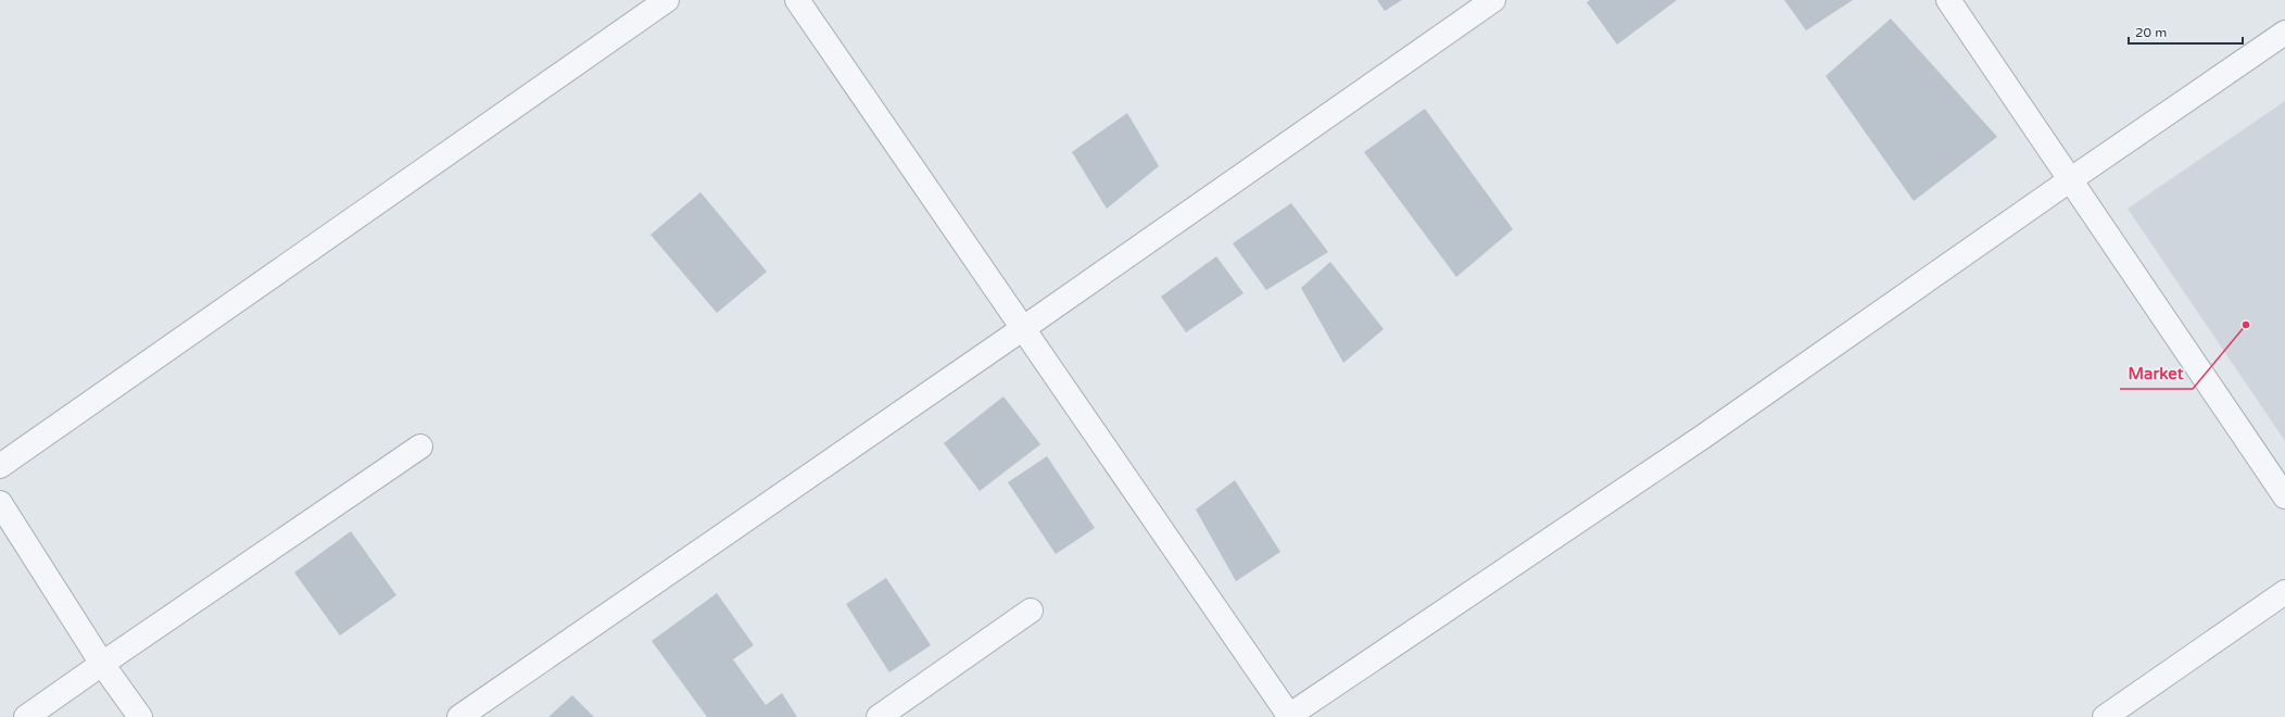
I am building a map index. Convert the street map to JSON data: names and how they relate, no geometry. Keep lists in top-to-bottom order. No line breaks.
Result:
{"places":["Market"],"scale_bar":"20 m"}
